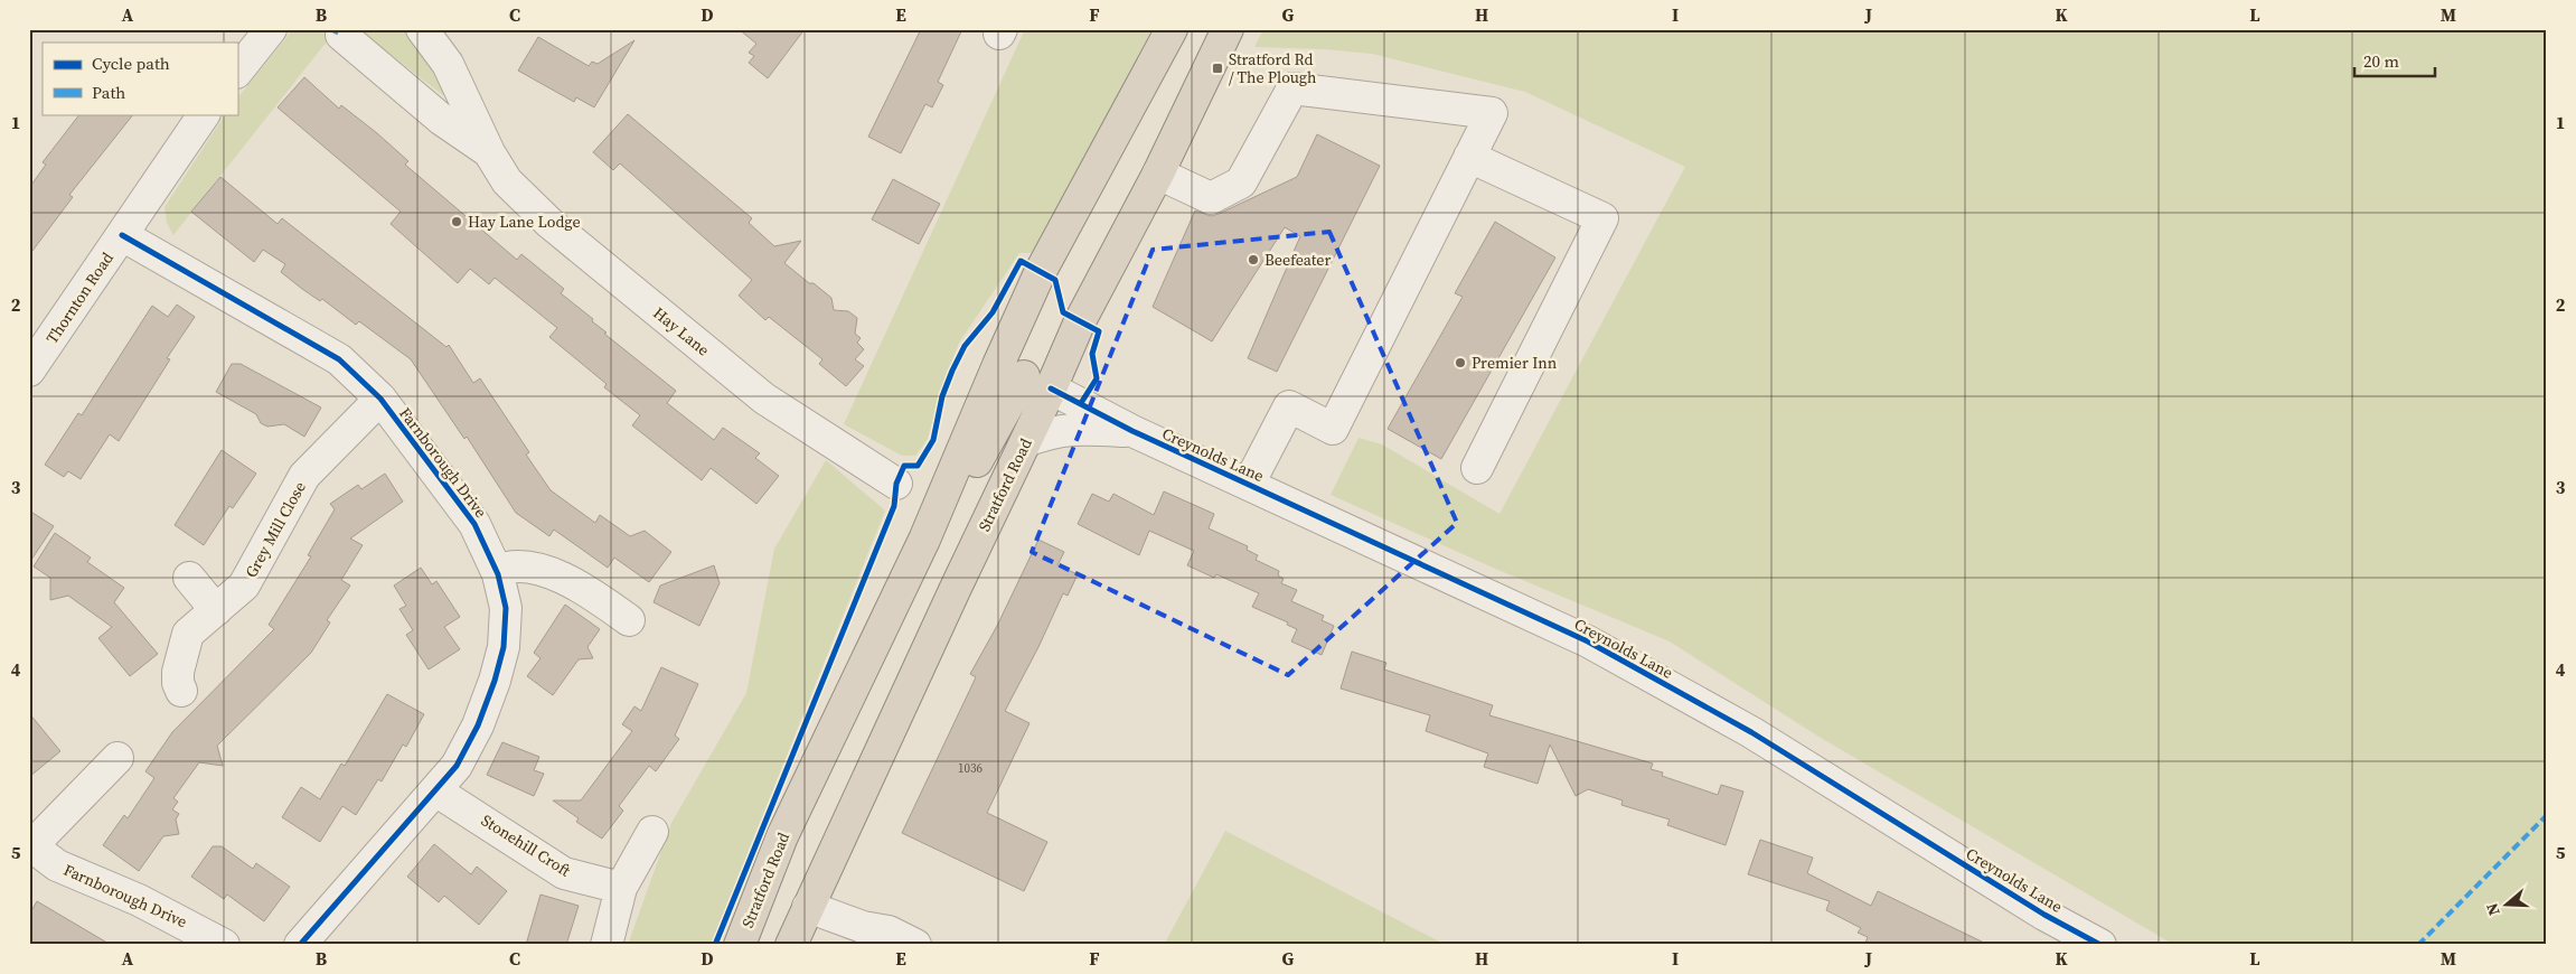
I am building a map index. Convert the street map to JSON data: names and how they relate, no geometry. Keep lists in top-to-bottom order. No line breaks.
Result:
{"streets":{"highway":["Stratford Road"],"street":["Thornton Road","Hay Lane","Creynolds Lane","Farnborough Drive","Grey Mill Close","Stonehill Croft"]},"crossings":[["Thornton Road","Farnborough Drive"],["Creynolds Lane","Stratford Road"],["Farnborough Drive","Grey Mill Close"],["Farnborough Drive","Stonehill Croft"]],"places":{"transit":["Stratford Rd / The Plough"],"other":["Hay Lane Lodge","Beefeater","Premier Inn"]},"house_numbers":["1036"],"legend":["Cycle path","Path"],"scale_bar":"20 m","north":"left","grid":{"columns":["A","B","C","D","E","F","G","H","I","J","K","L","M"],"rows":["1","2","3","4","5"]}}
